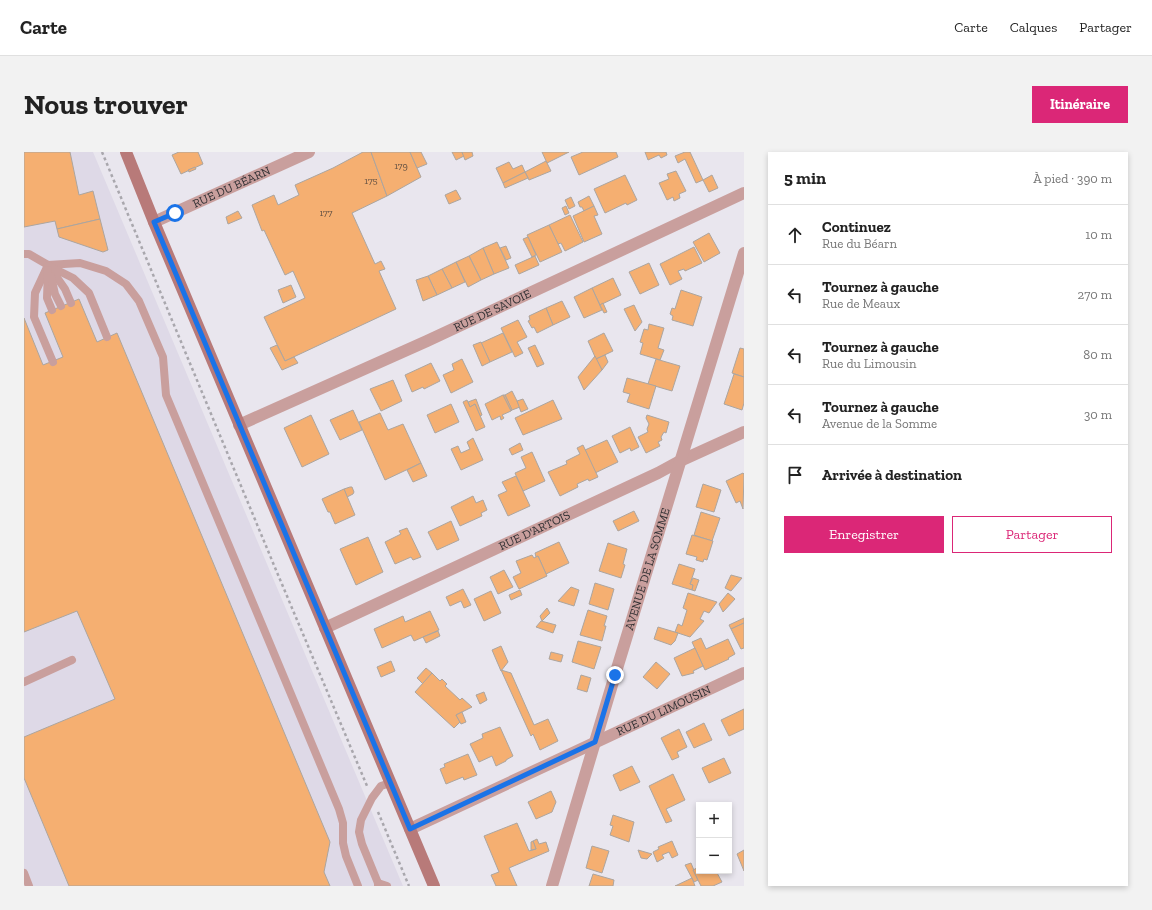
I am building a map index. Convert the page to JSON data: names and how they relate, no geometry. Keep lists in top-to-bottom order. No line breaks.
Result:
{"streets":{"street":["RUE DU BÉARN","RUE DE SAVOIE","RUE D'ARTOIS","AVENUE DE LA SOMME","RUE DU LIMOUSIN"]},"crossings":[["RUE D'ARTOIS","AVENUE DE LA SOMME"],["AVENUE DE LA SOMME","RUE DU LIMOUSIN"]],"house_numbers":["179","175","177"],"page":{"header":"Carte","nav":["Carte","Calques","Partager"],"buttons":["Itinéraire",["Enregistrer","Partager"]],"title":"Nous trouver","heading":["5 min","À pied · 390 m"],"list":[["Continuez","Rue du Béarn","10 m"],["Tournez à gauche","Rue de Meaux","270 m"],["Tournez à gauche","Rue du Limousin","80 m"],["Tournez à gauche","Avenue de la Somme","30 m"],"Arrivée à destination"],"map_buttons":["+","−"]}}
